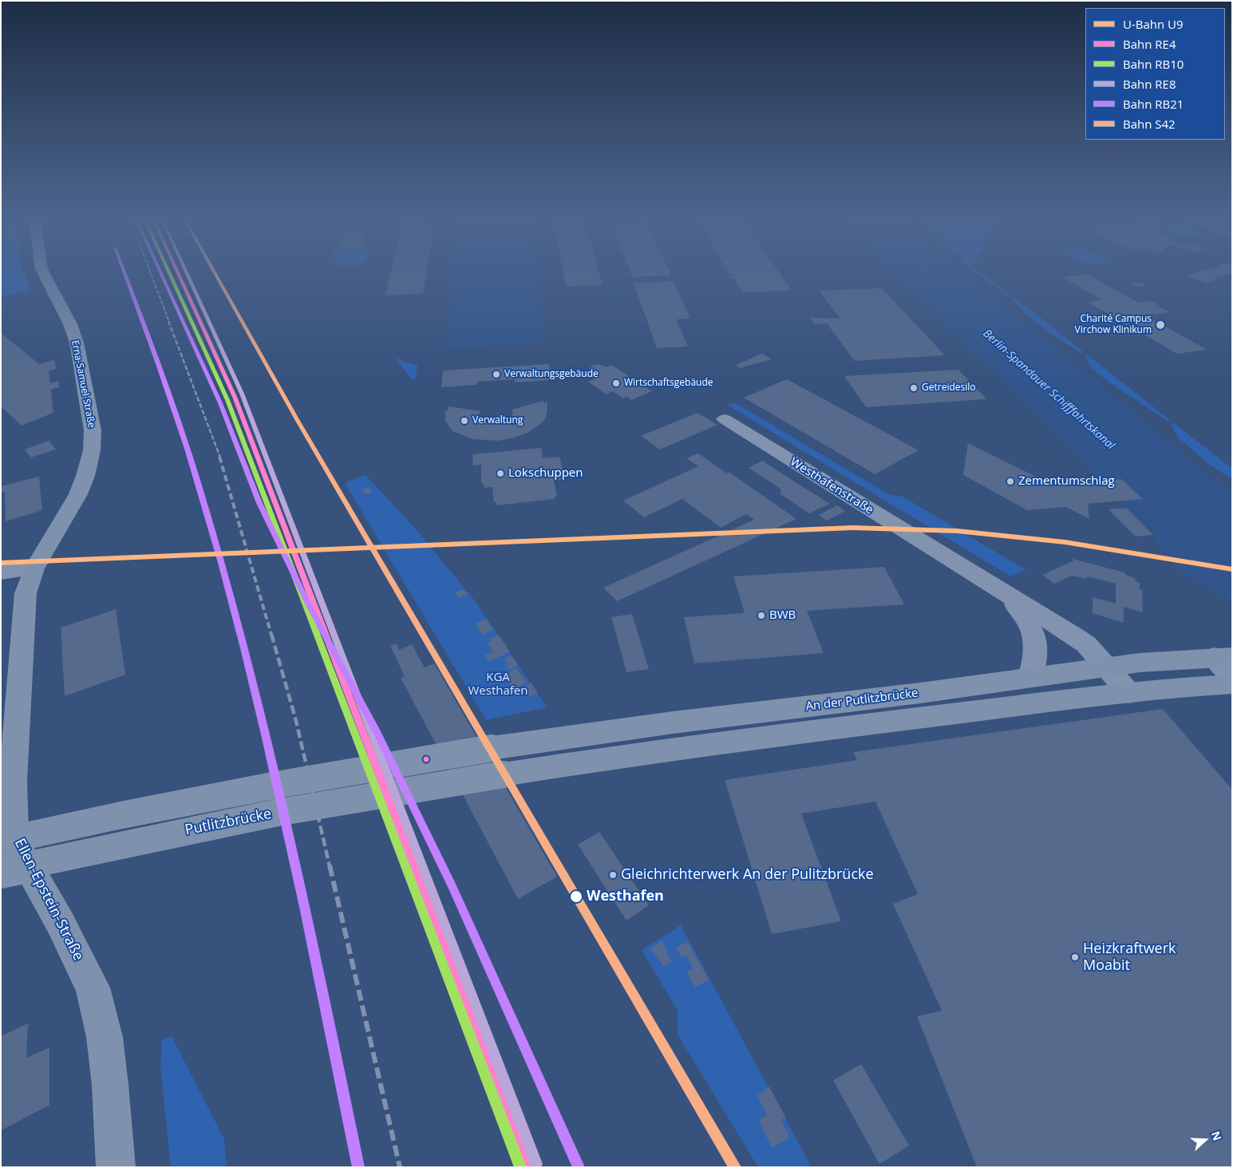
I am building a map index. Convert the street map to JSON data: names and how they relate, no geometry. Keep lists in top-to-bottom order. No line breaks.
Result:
{"streets":{"main road":["Erna-Samuel-Straße","An der Putlitzbrücke","Putlitzbrücke","Ellen-Epstein-Straße"],"street":["Westhafenstraße"]},"crossings":[["Erna-Samuel-Straße","Ellen-Epstein-Straße"],["Westhafenstraße","An der Putlitzbrücke"],["An der Putlitzbrücke","Putlitzbrücke"]],"water":["Berlin-Spandauer Schifffahrtskanal"],"parks":["KGA Westhafen"],"places":["Charité Campus Virchow Klinikum","Verwaltungsgebäude","Wirtschaftsgebäude","Getreidesilo","Verwaltung","Lokschuppen","Zementumschlag","BWB","Gleichrichterwerk An der Pulitzbrücke","Westhafen","Heizkraftwerk Moabit"],"lines":["rail line RE4","rail line RB10","rail line RE8","rail line RB21","rail line S42","metro line U9"],"legend":["U-Bahn U9","Bahn RE4","Bahn RB10","Bahn RE8","Bahn RB21","Bahn S42"],"north":"right"}
